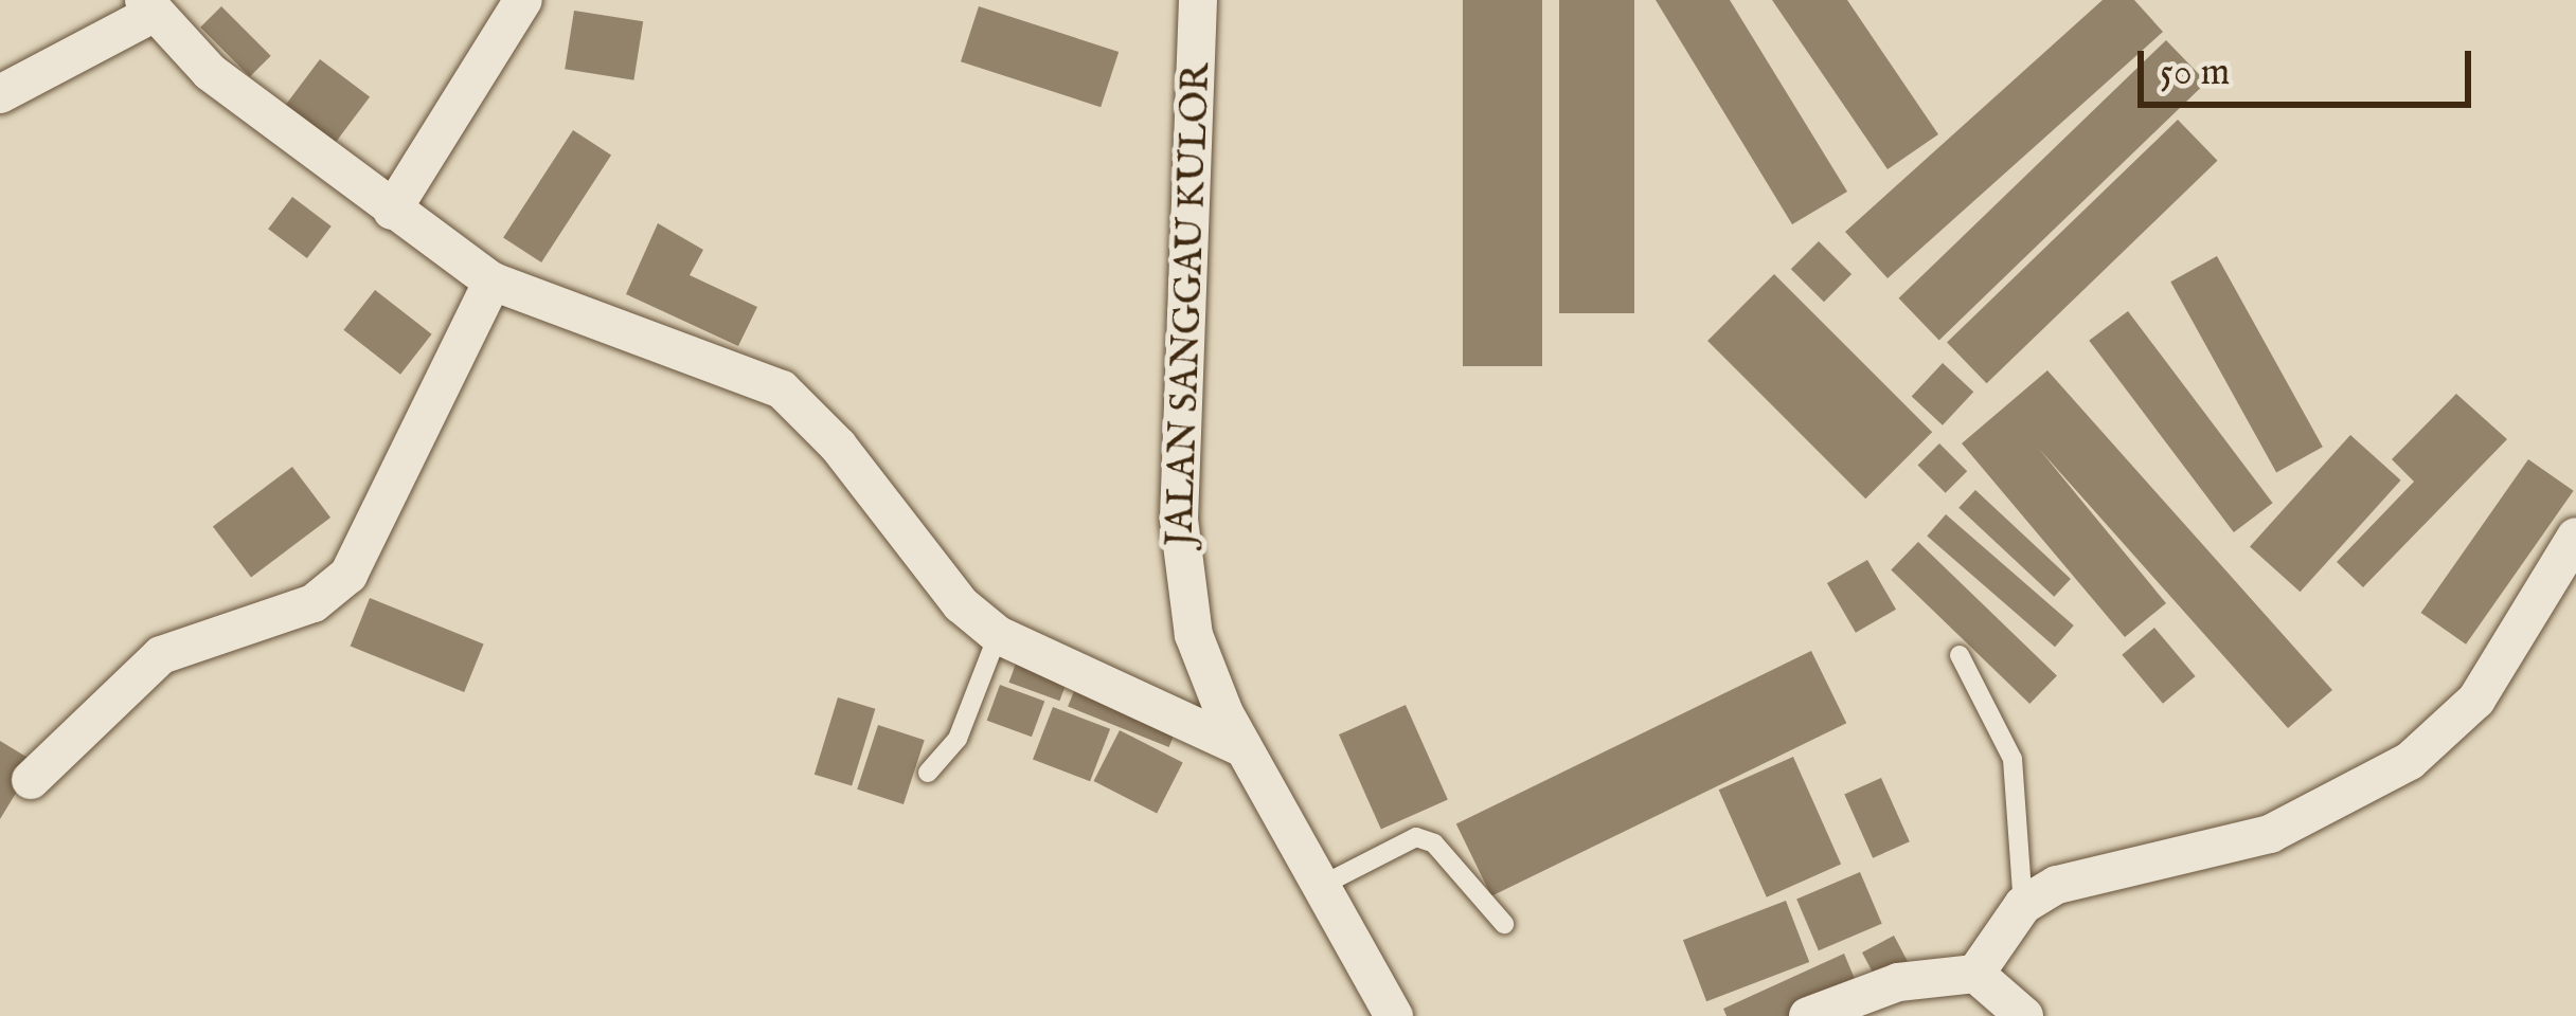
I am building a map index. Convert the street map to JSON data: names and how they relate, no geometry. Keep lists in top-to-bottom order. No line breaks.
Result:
{"streets":{"street":["JALAN SANGGAU KULOR"]},"scale_bar":"50 m"}
